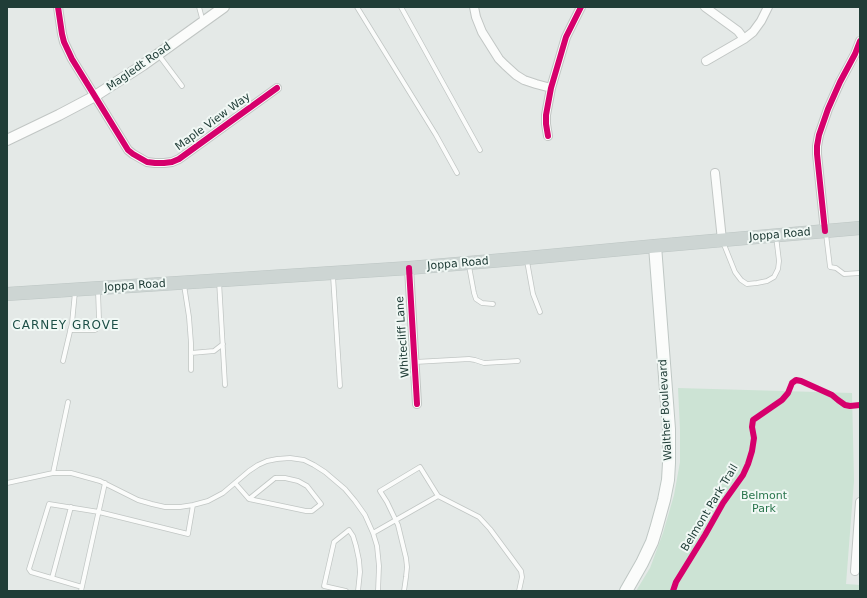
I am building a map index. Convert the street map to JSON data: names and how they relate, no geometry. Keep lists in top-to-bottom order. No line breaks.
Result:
{"streets":{"main road":["Joppa Road","Walther Boulevard"],"street":["Magledt Road","Maple View Way","Whitecliff Lane"],"cycle path":["Belmont Park Trail"]},"crossings":[["Magledt Road","Maple View Way"],["Joppa Road","Whitecliff Lane"],["Joppa Road","Walther Boulevard"]],"districts":["CARNEY GROVE"],"parks":["Belmont Park"]}
